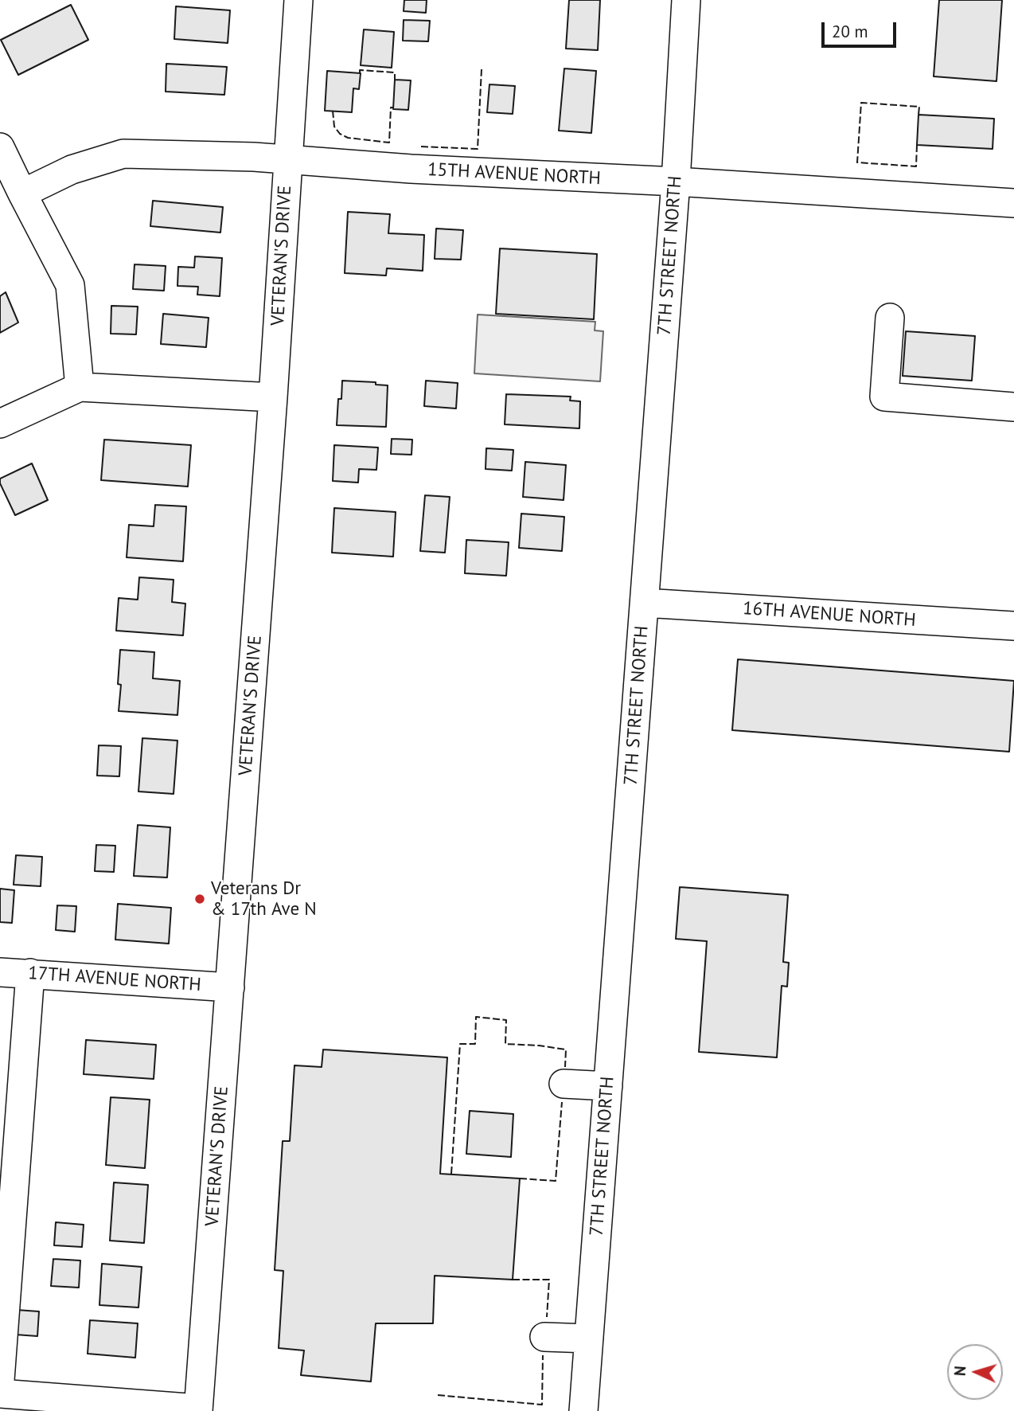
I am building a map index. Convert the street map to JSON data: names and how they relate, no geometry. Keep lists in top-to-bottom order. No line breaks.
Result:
{"streets":{"street":["15TH AVENUE NORTH","VETERAN'S DRIVE","7TH STREET NORTH","16TH AVENUE NORTH","17TH AVENUE NORTH"]},"crossings":[["15TH AVENUE NORTH","VETERAN'S DRIVE"],["15TH AVENUE NORTH","7TH STREET NORTH"],["VETERAN'S DRIVE","17TH AVENUE NORTH"],["7TH STREET NORTH","16TH AVENUE NORTH"]],"places":["Veterans Dr & 17th Ave N"],"scale_bar":"20 m","north":"left"}
